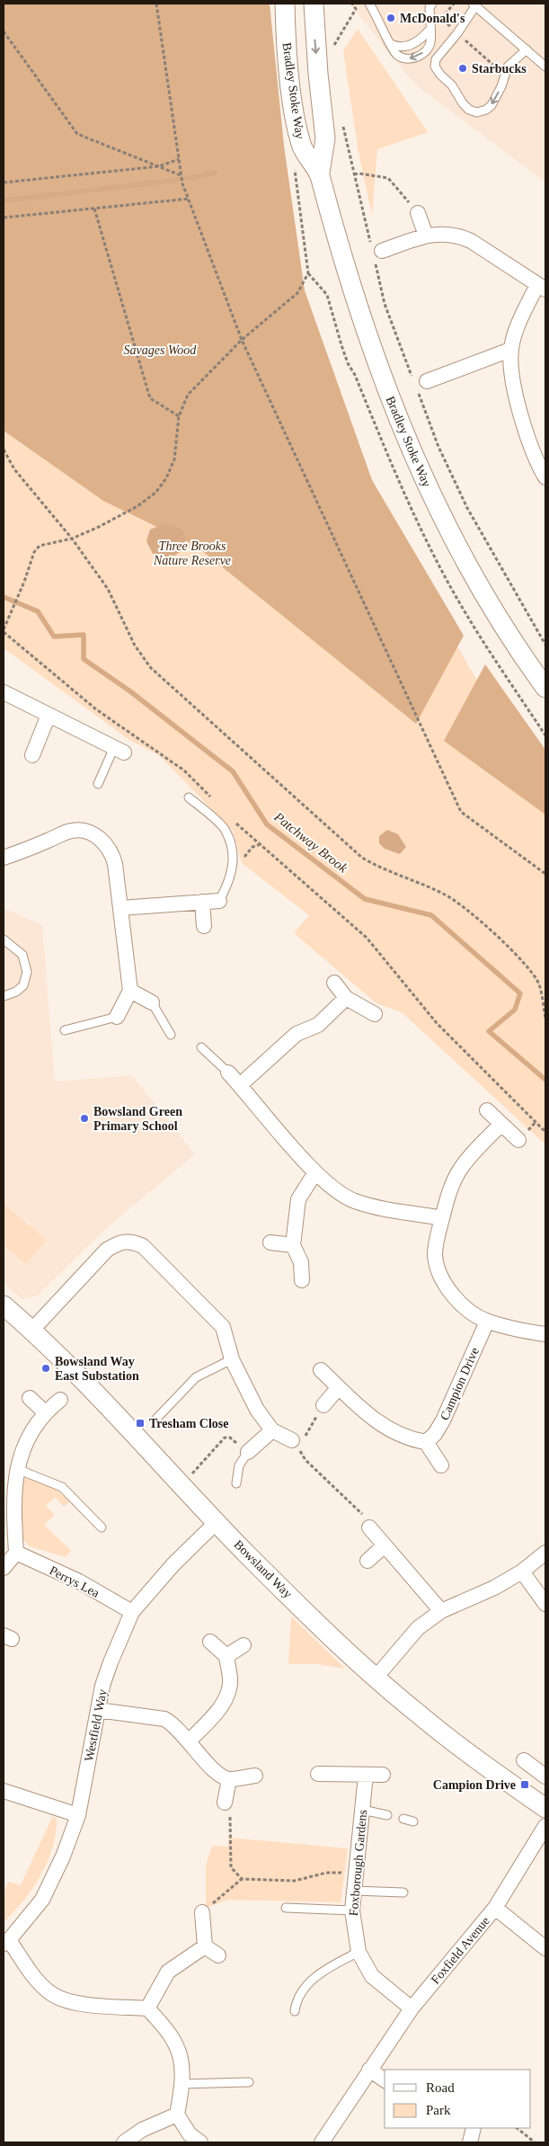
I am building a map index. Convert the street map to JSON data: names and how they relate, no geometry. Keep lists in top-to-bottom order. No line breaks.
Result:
{"streets":{"street":["Bradley Stoke Way","Campion Drive","Bowsland Way","Perrys Lea","Westfield Way","Foxborough Gardens","Foxfield Avenue"]},"crossings":[["Bowsland Way","Westfield Way"],["Perrys Lea","Westfield Way"],["Foxborough Gardens","Foxfield Avenue"]],"water":["Patchway Brook"],"parks":["Savages Wood","Three Brooks Nature Reserve"],"places":{"other":["McDonald's","Starbucks","Bowsland Green Primary School","Bowsland Way East Substation"],"transit":["Tresham Close","Campion Drive"]},"legend":["Road","Park"]}
